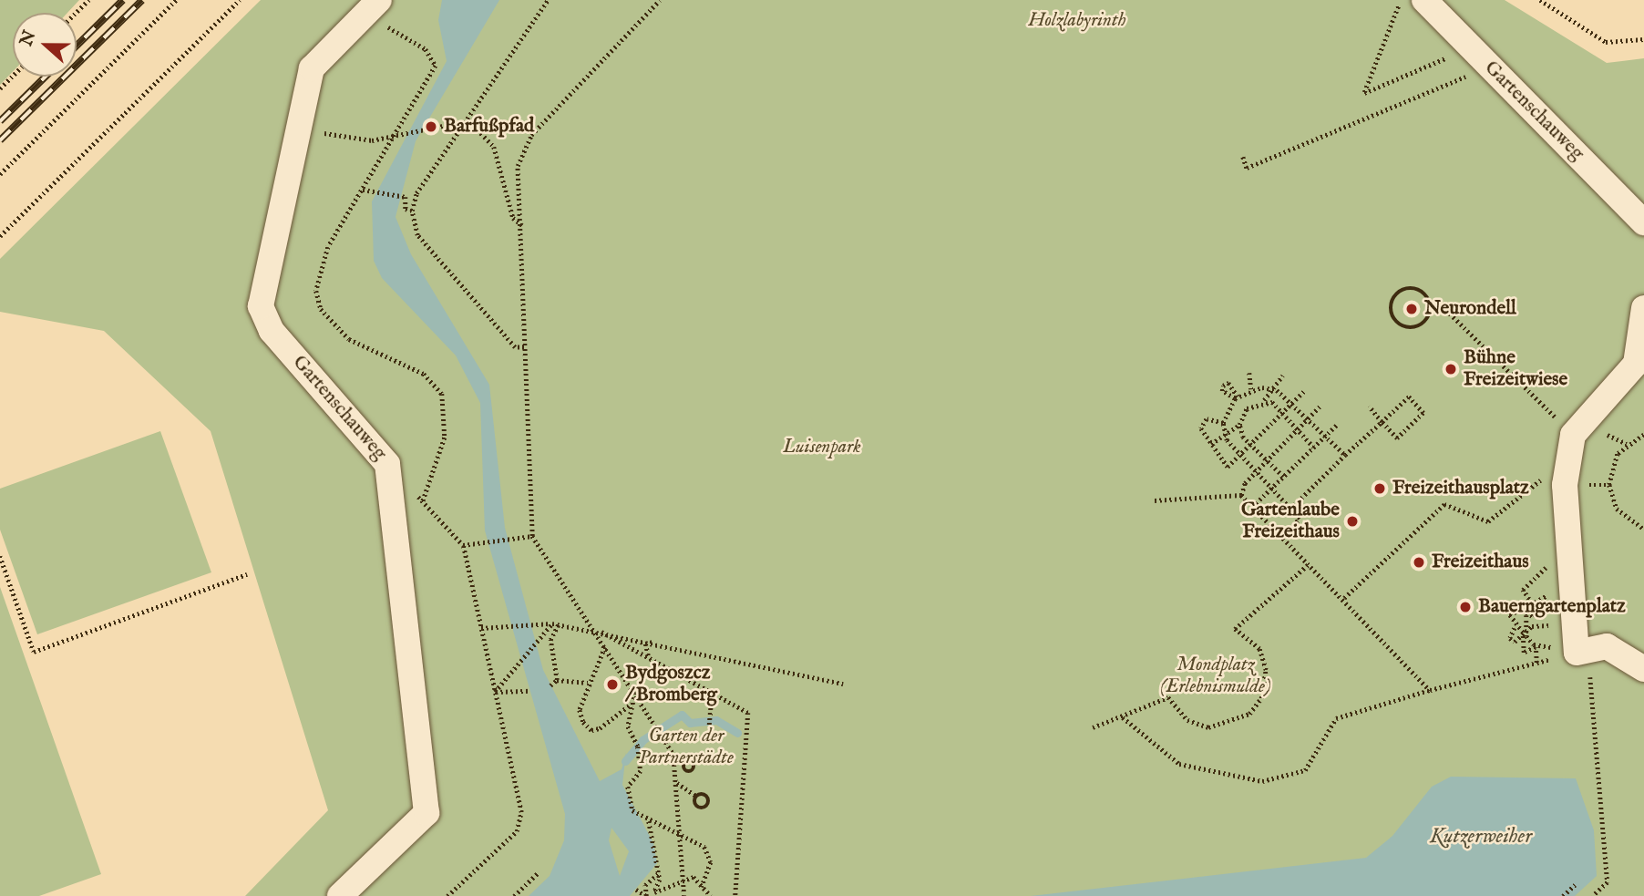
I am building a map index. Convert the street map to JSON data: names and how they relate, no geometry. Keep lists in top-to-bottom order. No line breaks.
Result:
{"streets":{"street":["Gartenschauweg"]},"water":["Kutzerweiher"],"parks":["Holzlabyrinth","Luisenpark","Mondplatz (Erlebnismulde)","Garten der Partnerstädte"],"places":["Barfußpfad","Neurondell","Bühne Freizeitwiese","Freizeithausplatz","Gartenlaube Freizeithaus","Freizeithaus","Bauerngartenplatz","Bydgoszcz / Bromberg"],"north":"left"}
